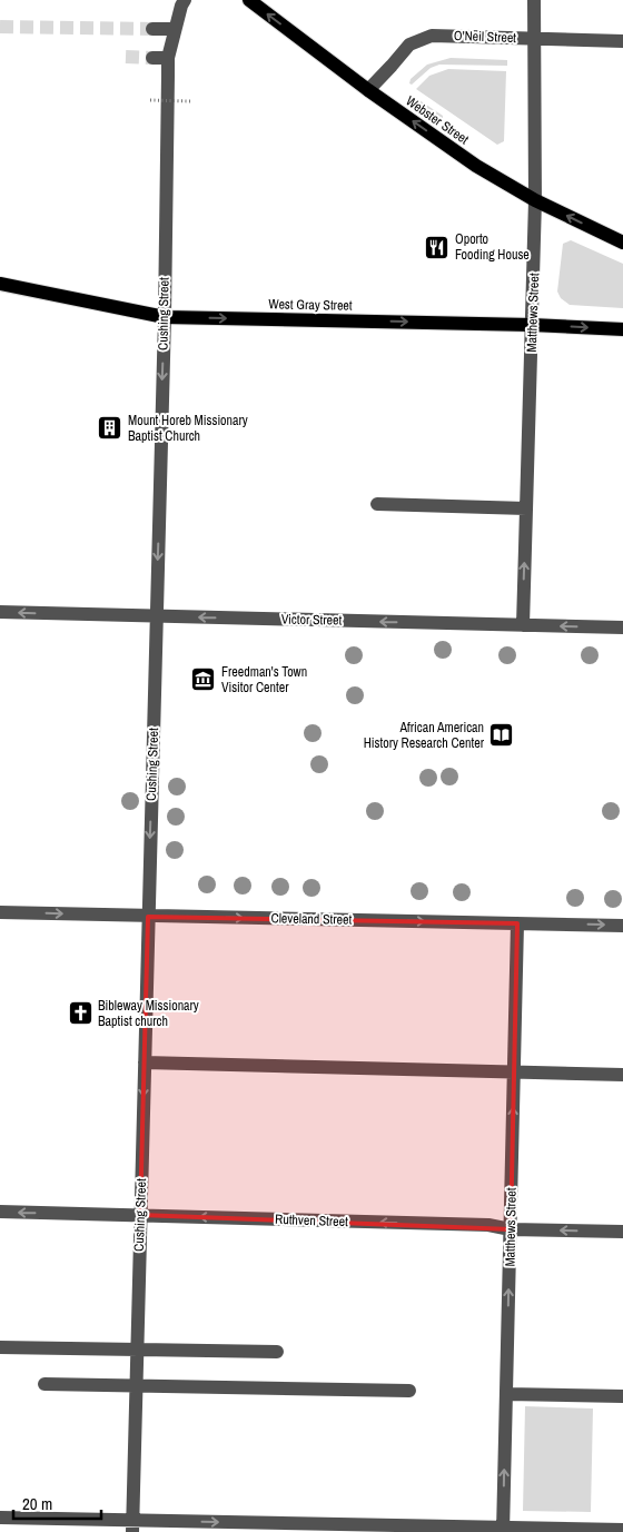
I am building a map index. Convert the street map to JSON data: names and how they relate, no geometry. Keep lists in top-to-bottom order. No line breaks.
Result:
{"streets":{"main road":["Webster Street","West Gray Street"],"street":["O'Neil Street","Matthews Street","Cushing Street","Victor Street","Cleveland Street","Ruthven Street"]},"crossings":[["O'Neil Street","Webster Street"],["O'Neil Street","Matthews Street"],["Webster Street","Matthews Street"],["West Gray Street","Matthews Street"],["West Gray Street","Cushing Street"],["Matthews Street","Victor Street"],["Matthews Street","Cleveland Street"],["Matthews Street","Ruthven Street"],["Cushing Street","Victor Street"],["Cushing Street","Cleveland Street"],["Cushing Street","Ruthven Street"]],"one_way":["Webster Street","West Gray Street","Matthews Street","Cushing Street","Victor Street","Cleveland Street","Ruthven Street"],"places":{"restaurant":["Oporto Fooding House"],"building":["Mount Horeb Missionary Baptist Church"],"museum":["Freedman's Town Visitor Center"],"library":["African American History Research Center"],"church":["Bibleway Missionary Baptist church"]},"scale_bar":"20 m"}
